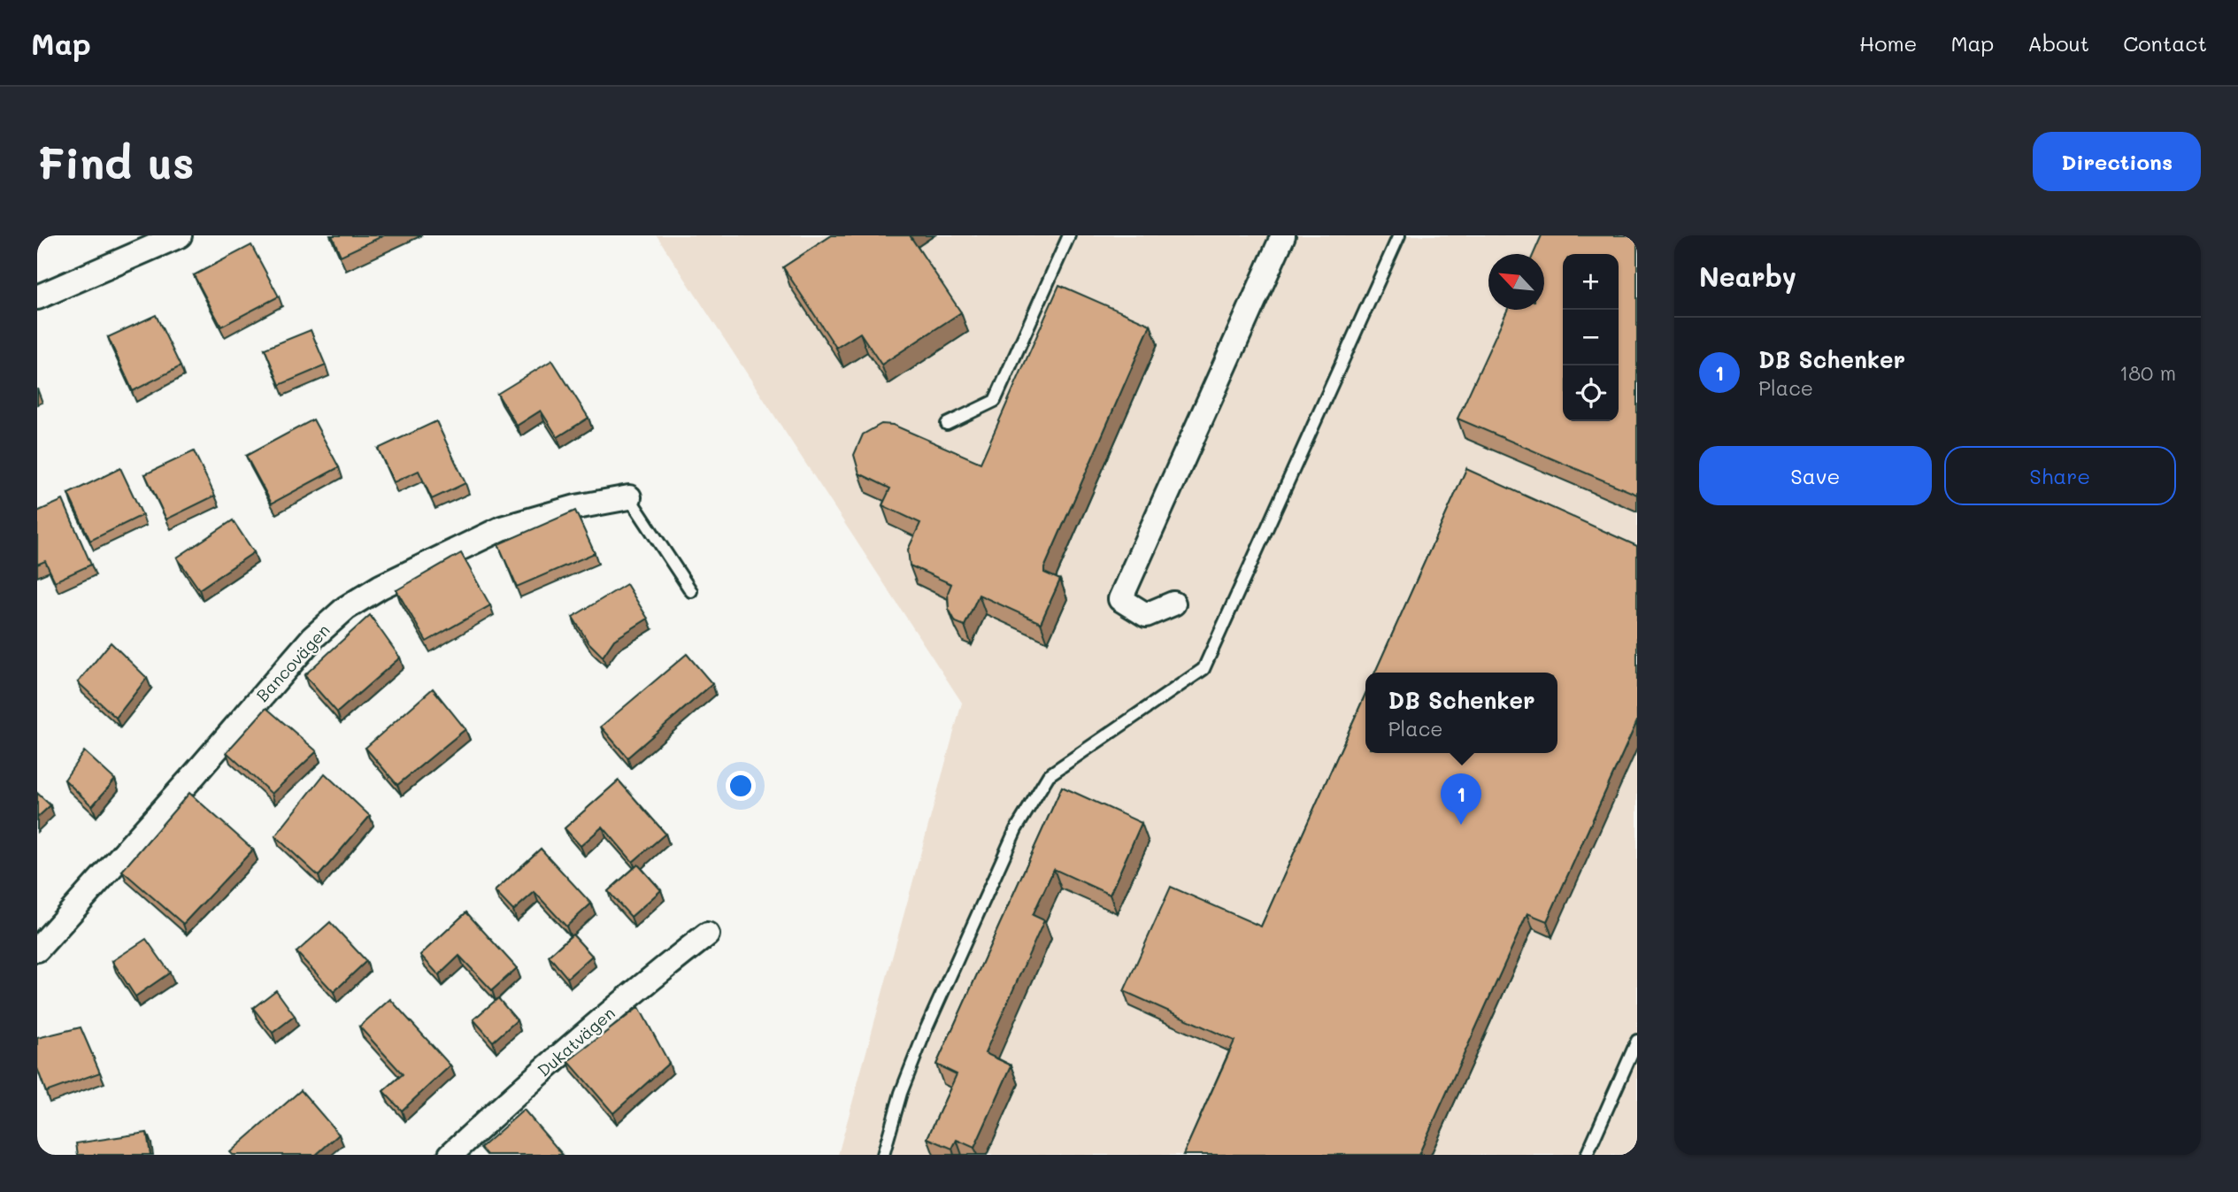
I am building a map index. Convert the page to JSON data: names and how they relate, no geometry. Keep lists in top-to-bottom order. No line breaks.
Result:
{"streets":{"street":["Bancovägen","Dukatvägen"]},"north":"top left","page":{"header":"Map","nav":["Home","Map","About","Contact"],"buttons":["Directions",["Save","Share"]],"title":"Find us","heading":"Nearby","map_buttons":["+","−"],"list":[{"mark":"1","name":"DB Schenker","note":"Place","value":"180 m"}],"popup":["DB Schenker","Place"],"pins":"1"}}
